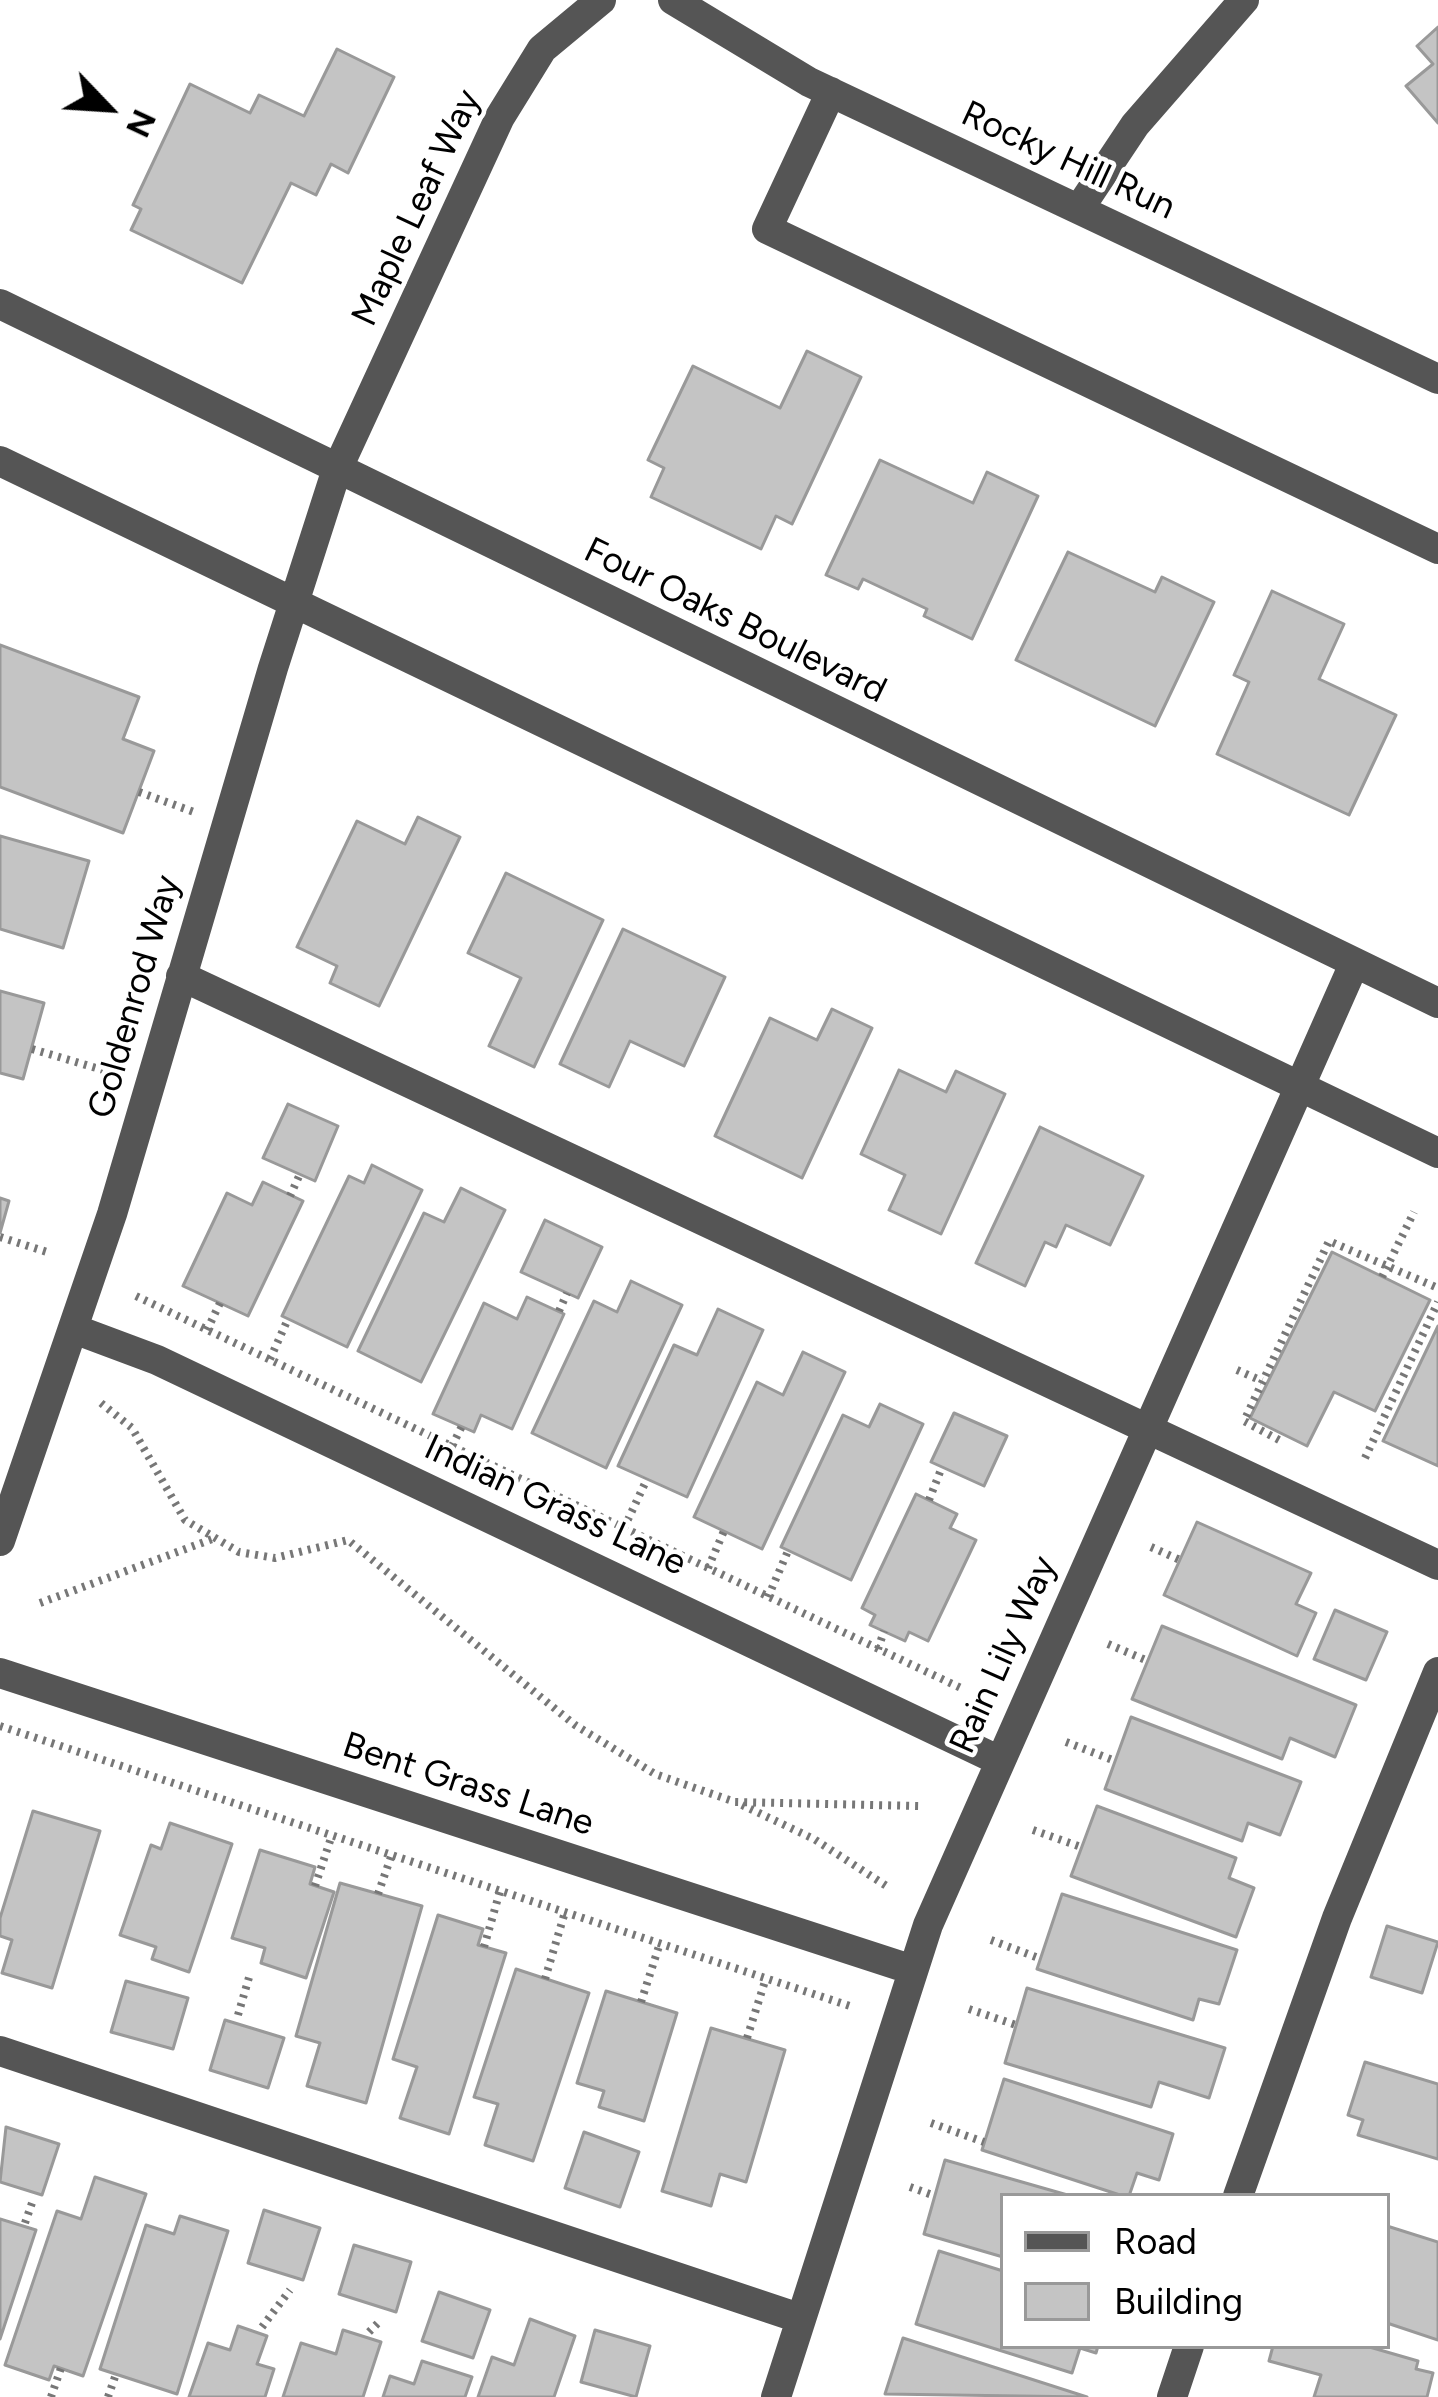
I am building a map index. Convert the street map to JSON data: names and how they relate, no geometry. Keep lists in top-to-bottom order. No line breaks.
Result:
{"streets":{"street":["Rocky Hill Run","Maple Leaf Way","Four Oaks Boulevard","Goldenrod Way","Indian Grass Lane","Rain Lily Way","Bent Grass Lane"]},"crossings":[["Maple Leaf Way","Four Oaks Boulevard"],["Maple Leaf Way","Goldenrod Way"],["Four Oaks Boulevard","Goldenrod Way"],["Four Oaks Boulevard","Rain Lily Way"],["Goldenrod Way","Indian Grass Lane"],["Indian Grass Lane","Rain Lily Way"],["Rain Lily Way","Bent Grass Lane"]],"legend":["Road","Building"],"north":"bottom right"}
